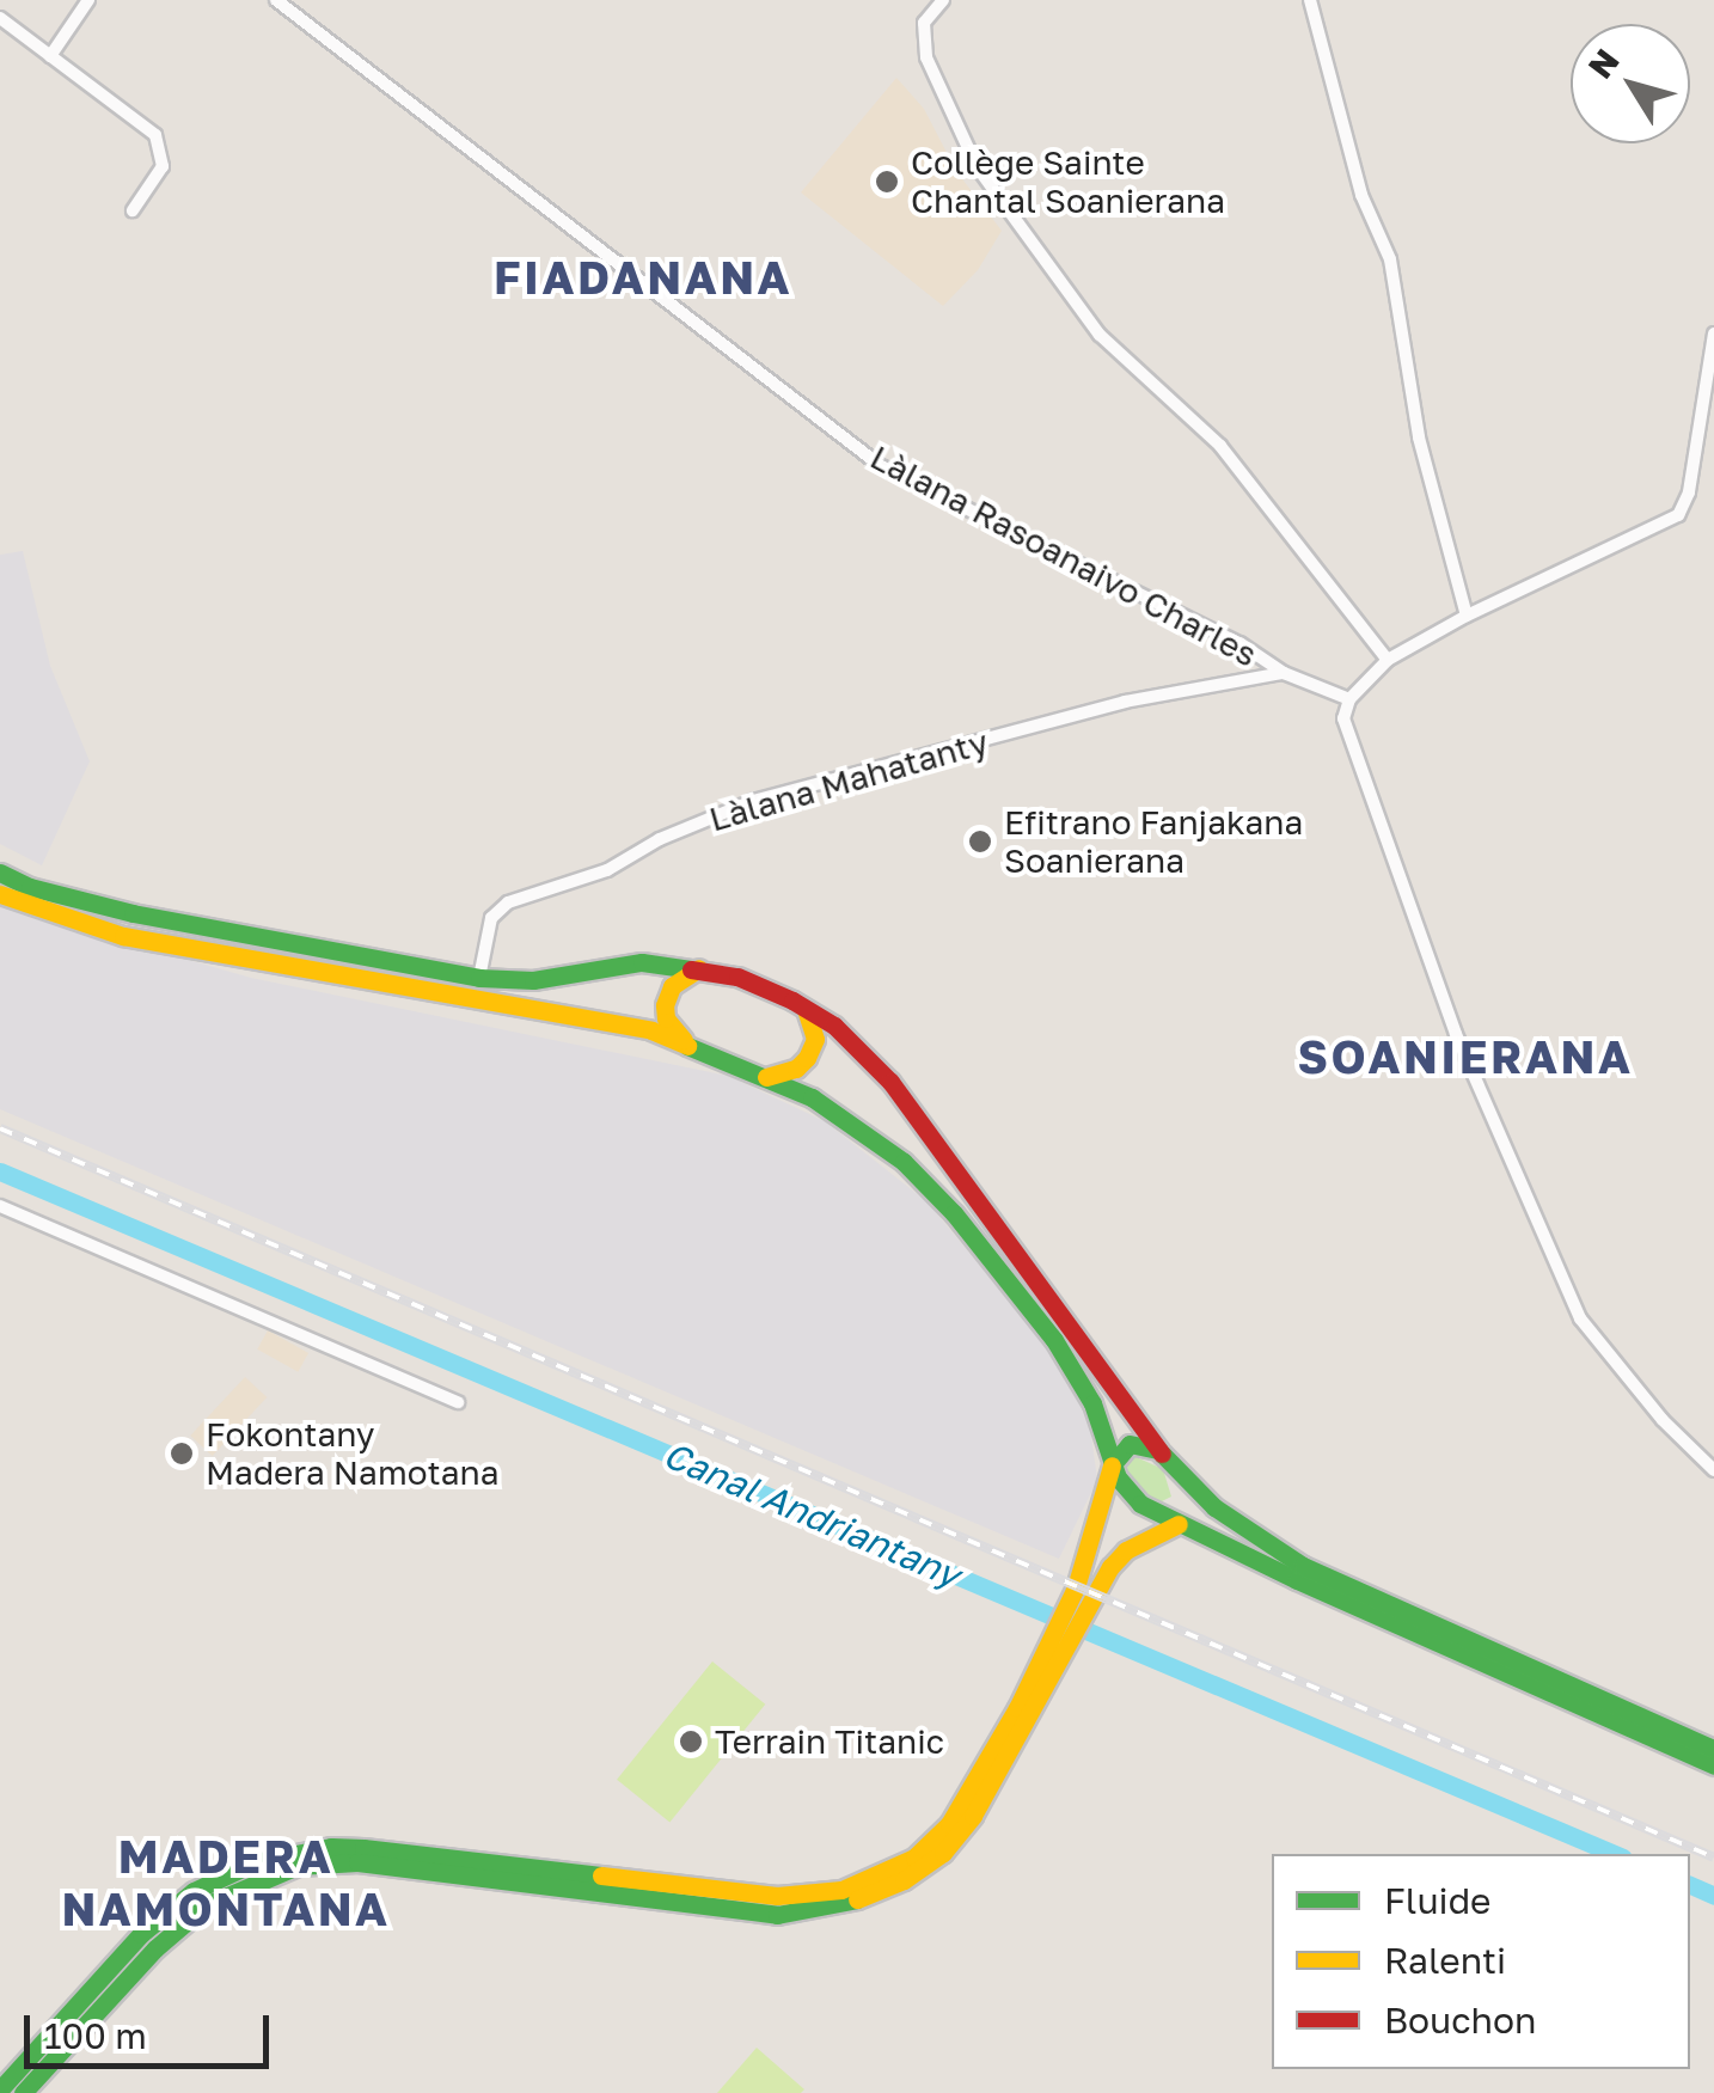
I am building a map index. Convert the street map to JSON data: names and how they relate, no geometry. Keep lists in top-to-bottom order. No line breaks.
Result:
{"streets":{"street":["Làlana Rasoanaivo Charles","Làlana Mahatanty"]},"crossings":[["Làlana Rasoanaivo Charles","Làlana Mahatanty"]],"districts":["FIADANANA","SOANIERANA","MADERA NAMONTANA"],"water":["Canal Andriantany"],"places":["Collège Sainte Chantal Soanierana","Efitrano Fanjakana Soanierana","Fokontany Madera Namotana","Terrain Titanic"],"legend":["Fluide","Ralenti","Bouchon"],"scale_bar":"100 m","north":"top left"}
